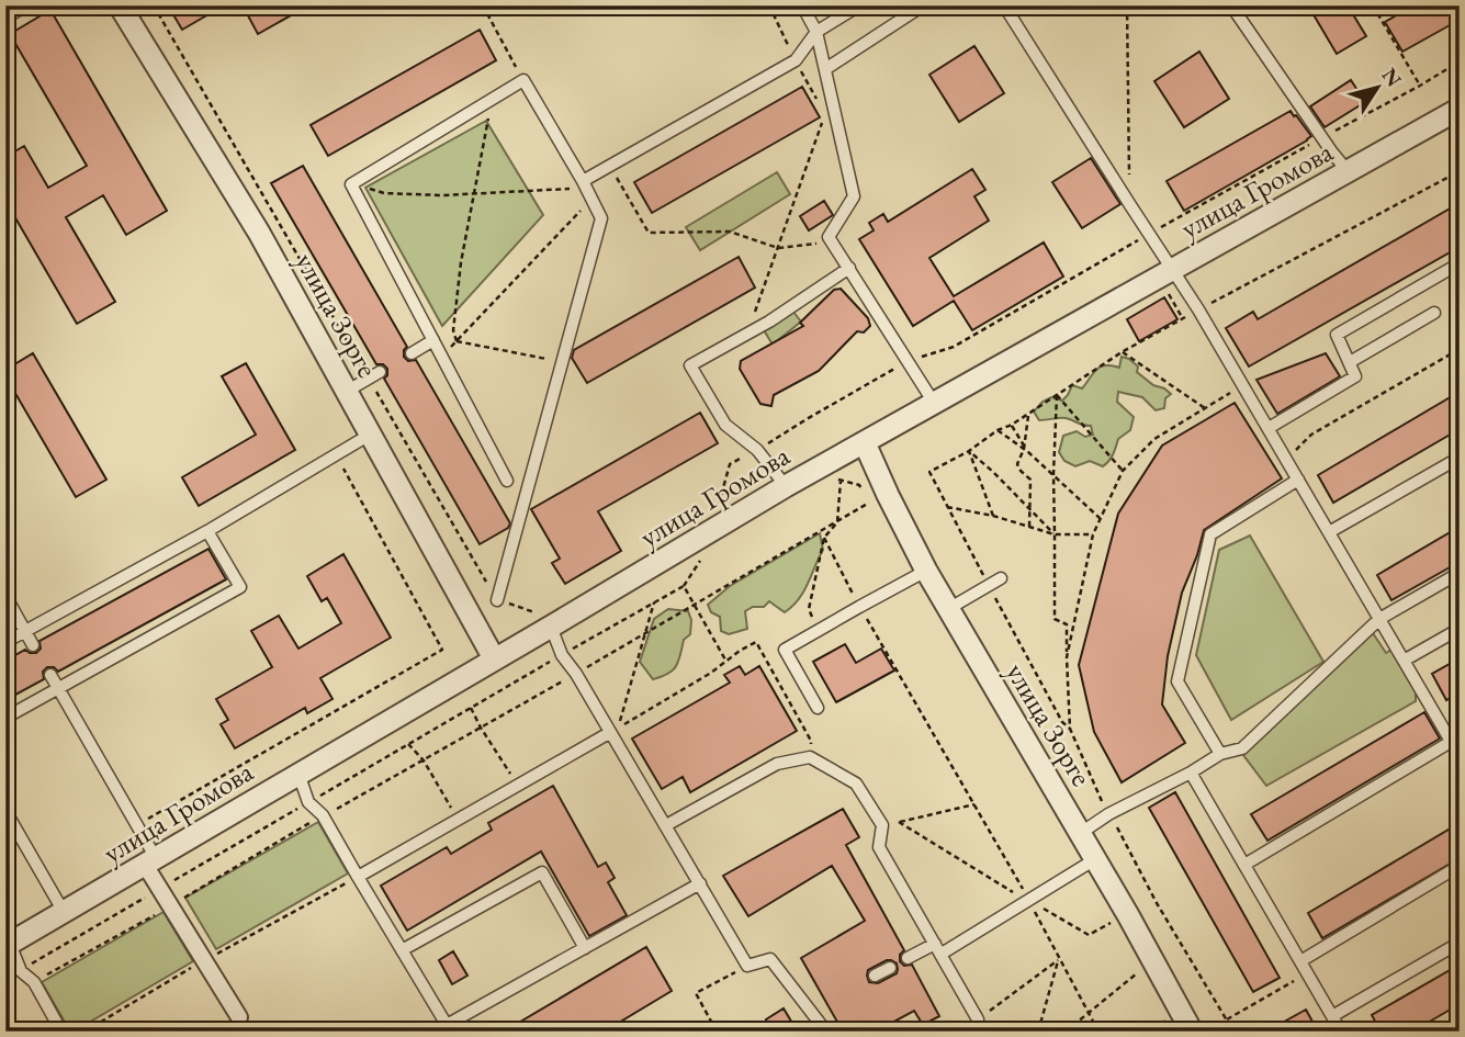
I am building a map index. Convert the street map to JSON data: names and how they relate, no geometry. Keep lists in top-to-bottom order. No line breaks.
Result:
{"streets":{"street":["улица Громова","улица Зорге"]},"crossings":[["улица Громова","улица Зорге"]],"north":"top right"}
